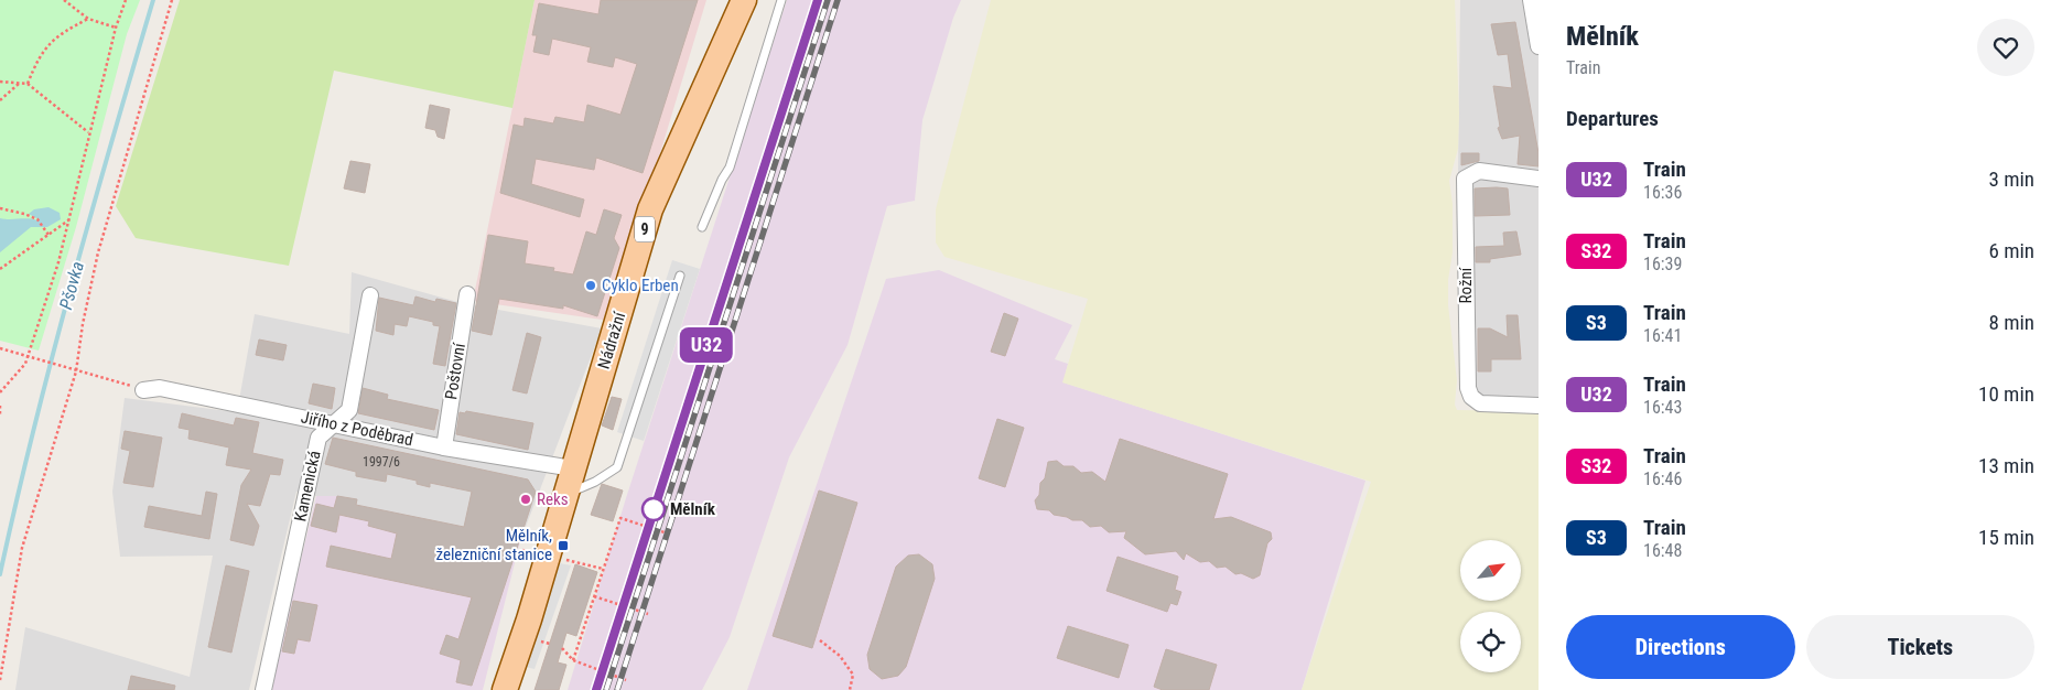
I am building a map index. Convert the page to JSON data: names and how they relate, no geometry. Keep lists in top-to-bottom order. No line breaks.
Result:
{"streets":{"main road":["9","Nádražní"],"street":["Rožní","Poštovní","Jiřího z Poděbrad","Kamenická"]},"crossings":[["Nádražní","Jiřího z Poděbrad"],["Poštovní","Jiřího z Poděbrad"],["Jiřího z Poděbrad","Kamenická"]],"water":["Pšovka"],"places":{"other":["Cyklo Erben","Reks","Mělník"],"transit":["Mělník, železniční stanice"]},"house_numbers":["1997/6"],"north":"top right","page":{"on_map":"U32","heading":[["Mělník","Train"],"Departures"],"list":[{"mark":"U32","name":"Train","note":"16:36","value":"3 min"},{"mark":"S32","name":"Train","note":"16:39","value":"6 min"},{"mark":"S3","name":"Train","note":"16:41","value":"8 min"},{"mark":"U32","name":"Train","note":"16:43","value":"10 min"},{"mark":"S32","name":"Train","note":"16:46","value":"13 min"},{"mark":"S3","name":"Train","note":"16:48","value":"15 min"}],"buttons":["Directions","Tickets"]}}
